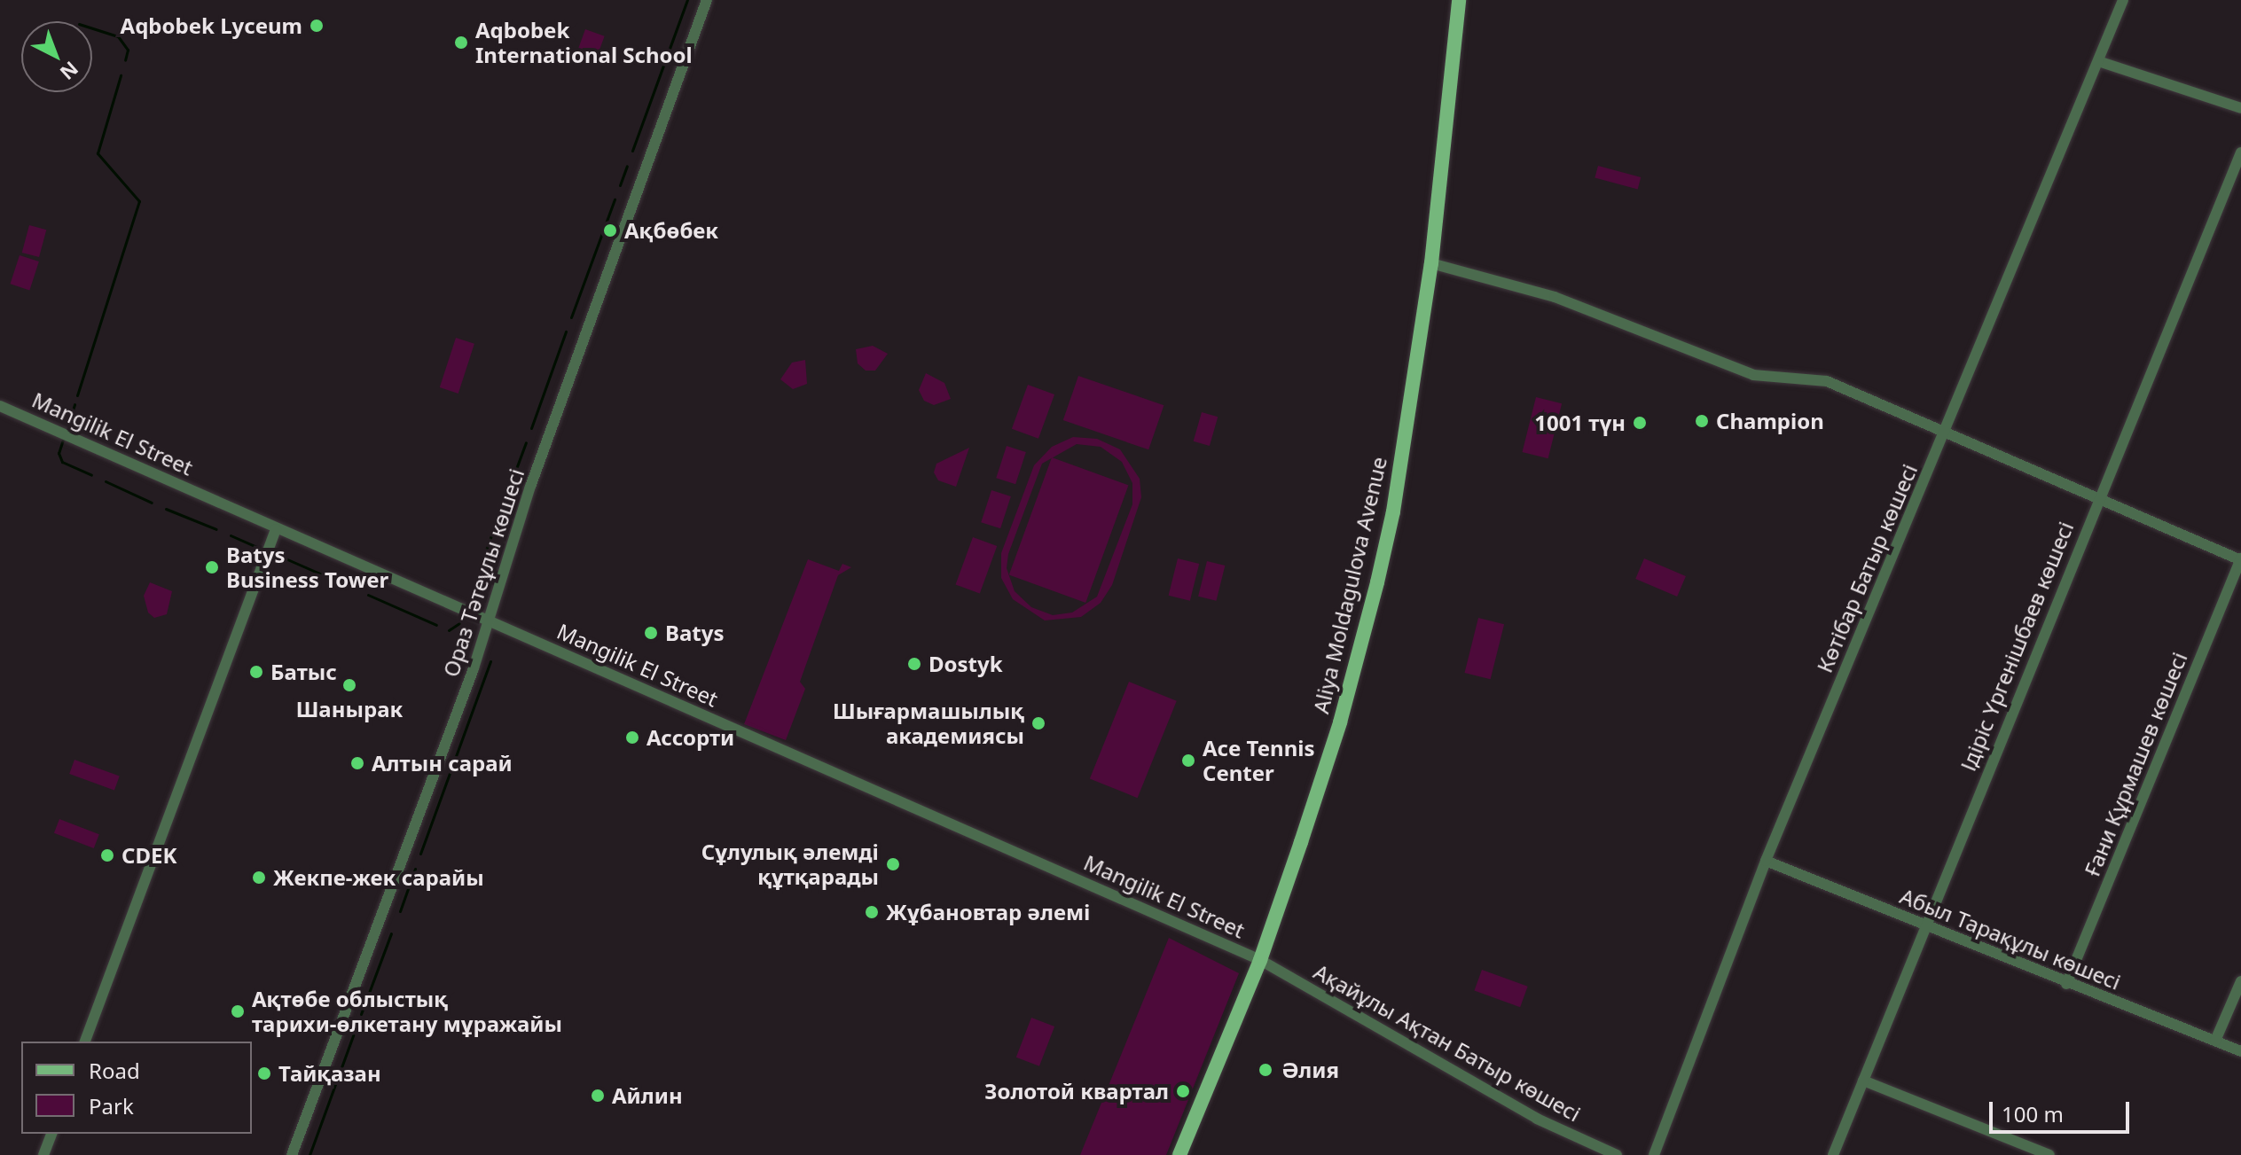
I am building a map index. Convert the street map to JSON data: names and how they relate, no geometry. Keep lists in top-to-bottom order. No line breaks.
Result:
{"streets":{"main road":["Aliya Moldagulova Avenue"],"street":["Mangilik El Street","Көтібар Батыр көшесі","Ораз Тәтеұлы көшесі","Ідіріс Үргенішбаев көшесі","Ғани Құрмашев көшесі","Абыл Тарақұлы көшесі","Ақайұлы Ақтан Батыр көшесі"]},"crossings":[["Mangilik El Street","Ораз Тәтеұлы көшесі"],["Mangilik El Street","Aliya Moldagulova Avenue"],["Mangilik El Street","Ақайұлы Ақтан Батыр көшесі"],["Көтібар Батыр көшесі","Абыл Тарақұлы көшесі"],["Aliya Moldagulova Avenue","Ақайұлы Ақтан Батыр көшесі"],["Ідіріс Үргенішбаев көшесі","Абыл Тарақұлы көшесі"],["Ғани Құрмашев көшесі","Абыл Тарақұлы көшесі"]],"places":["Aqbobek Lyceum","Aqbobek International School","Ақбөбек","Champion","1001 түн","Batys Business Tower","Batys","Dostyk","Батыс","Шанырак","Шығармашылық академиясы","Ассорти","Ace Tennis Center","Алтын сарай","CDEK","Сұлулық әлемді құтқарады","Жекпе-жек сарайы","Жұбановтар әлемі","Ақтөбе облыстық тарихи-өлкетану мұражайы","Әлия","Тайқазан","Золотой квартал","Айлин"],"legend":["Road","Park"],"scale_bar":"100 m","north":"bottom right"}
